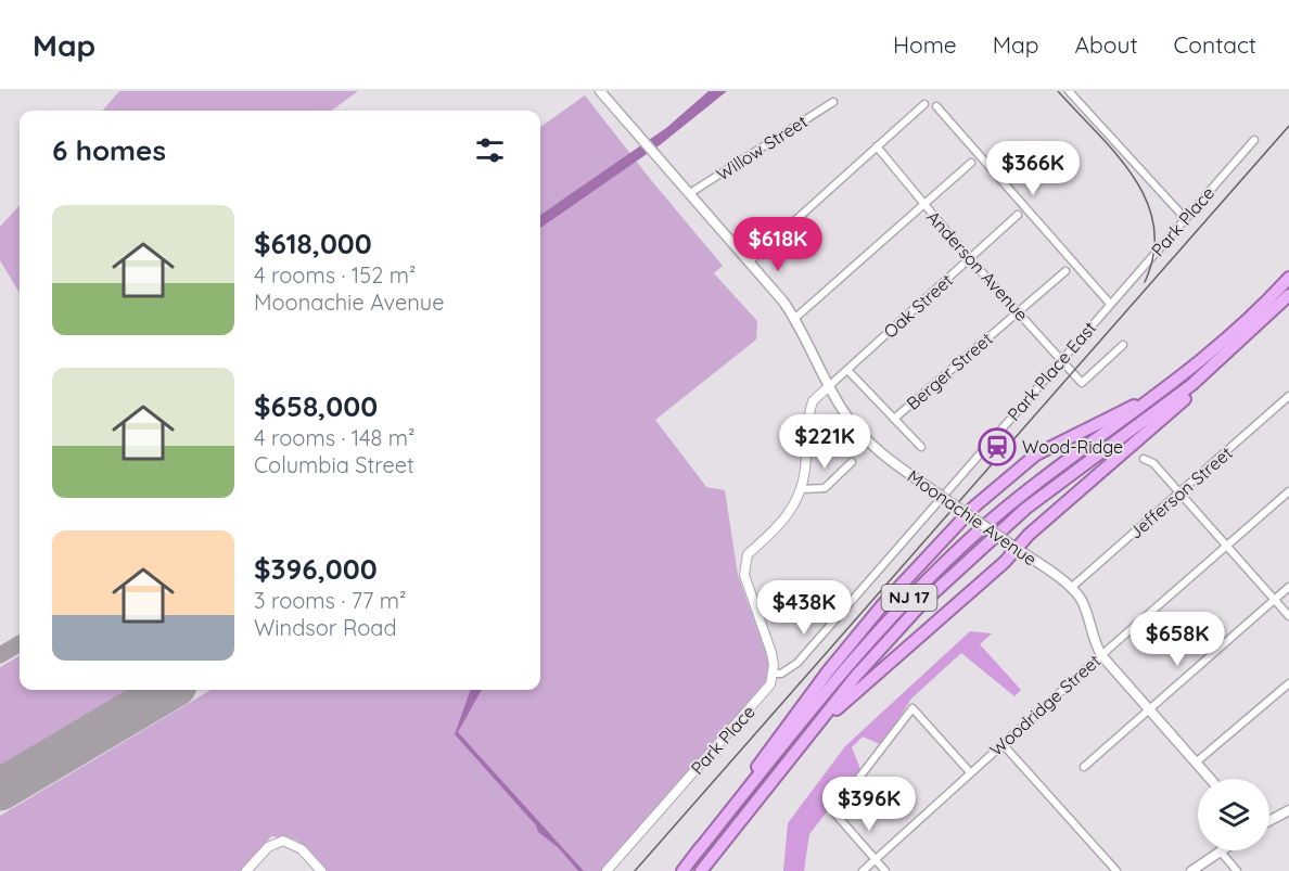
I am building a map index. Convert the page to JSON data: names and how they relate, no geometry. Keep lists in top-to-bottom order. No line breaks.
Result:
{"streets":{"highway":["NJ 17"],"main road":["Moonachie Avenue"],"street":["Willow Street","Park Place","Anderson Avenue","Oak Street","Berger Street","Park Place East","Jefferson Street","Woodridge Street"]},"crossings":[["Willow Street","Moonachie Avenue"],["Park Place","Park Place East"],["Anderson Avenue","Oak Street"],["Anderson Avenue","Berger Street"],["Anderson Avenue","Park Place East"],["Oak Street","Moonachie Avenue"],["Berger Street","Moonachie Avenue"],["Jefferson Street","Moonachie Avenue"],["Moonachie Avenue","Woodridge Street"]],"places":{"station":["Wood-Ridge"]},"page":{"header":"Map","nav":["Home","Map","About","Contact"],"heading":"6 homes","price":["$366K","$618K","$221K","$438K","$658K","$396K"],"list":[{"name":"$618,000","note":"4 rooms · 152 m² · Moonachie Avenue"},{"name":"$658,000","note":"4 rooms · 148 m² · Columbia Street"},{"name":"$396,000","note":"3 rooms · 77 m² · Windsor Road"}]}}
